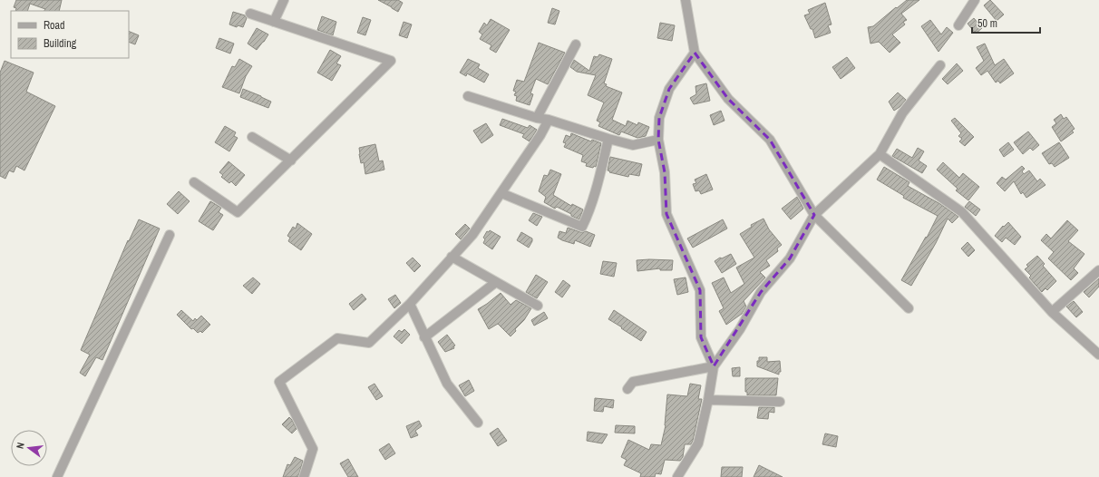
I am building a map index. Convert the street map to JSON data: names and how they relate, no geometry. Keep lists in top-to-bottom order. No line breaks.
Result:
{"legend":["Road","Building"],"scale_bar":"50 m","north":"left"}
